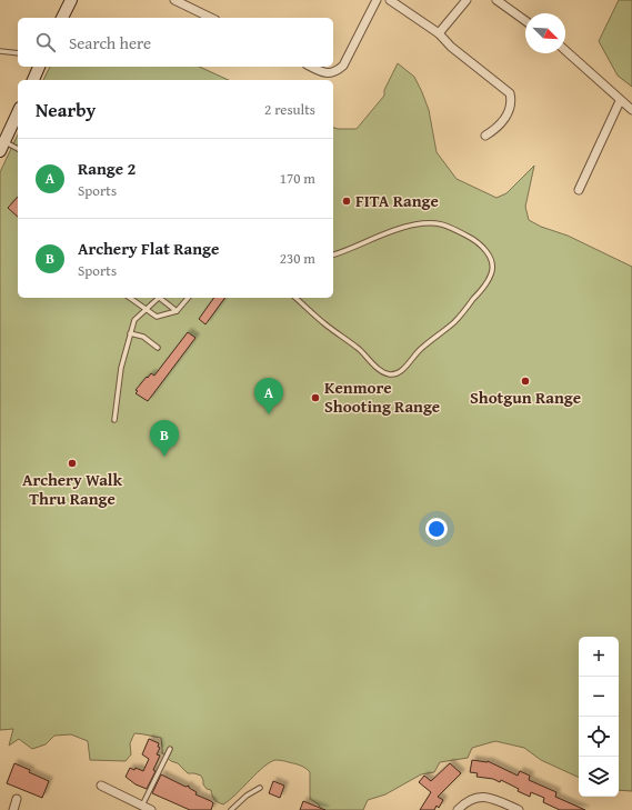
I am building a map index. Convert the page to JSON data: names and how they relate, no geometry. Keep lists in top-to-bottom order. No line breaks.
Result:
{"places":["FITA Range","Shotgun Range","Kenmore Shooting Range","Archery Walk Thru Range"],"north":"bottom right","page":{"search":"Search here","heading":["Nearby","2 results"],"list":[{"mark":"A","name":"Range 2","note":"Sports","value":"170 m"},{"mark":"B","name":"Archery Flat Range","note":"Sports","value":"230 m"}],"pins":["A","B"],"map_buttons":["+","−"]}}
